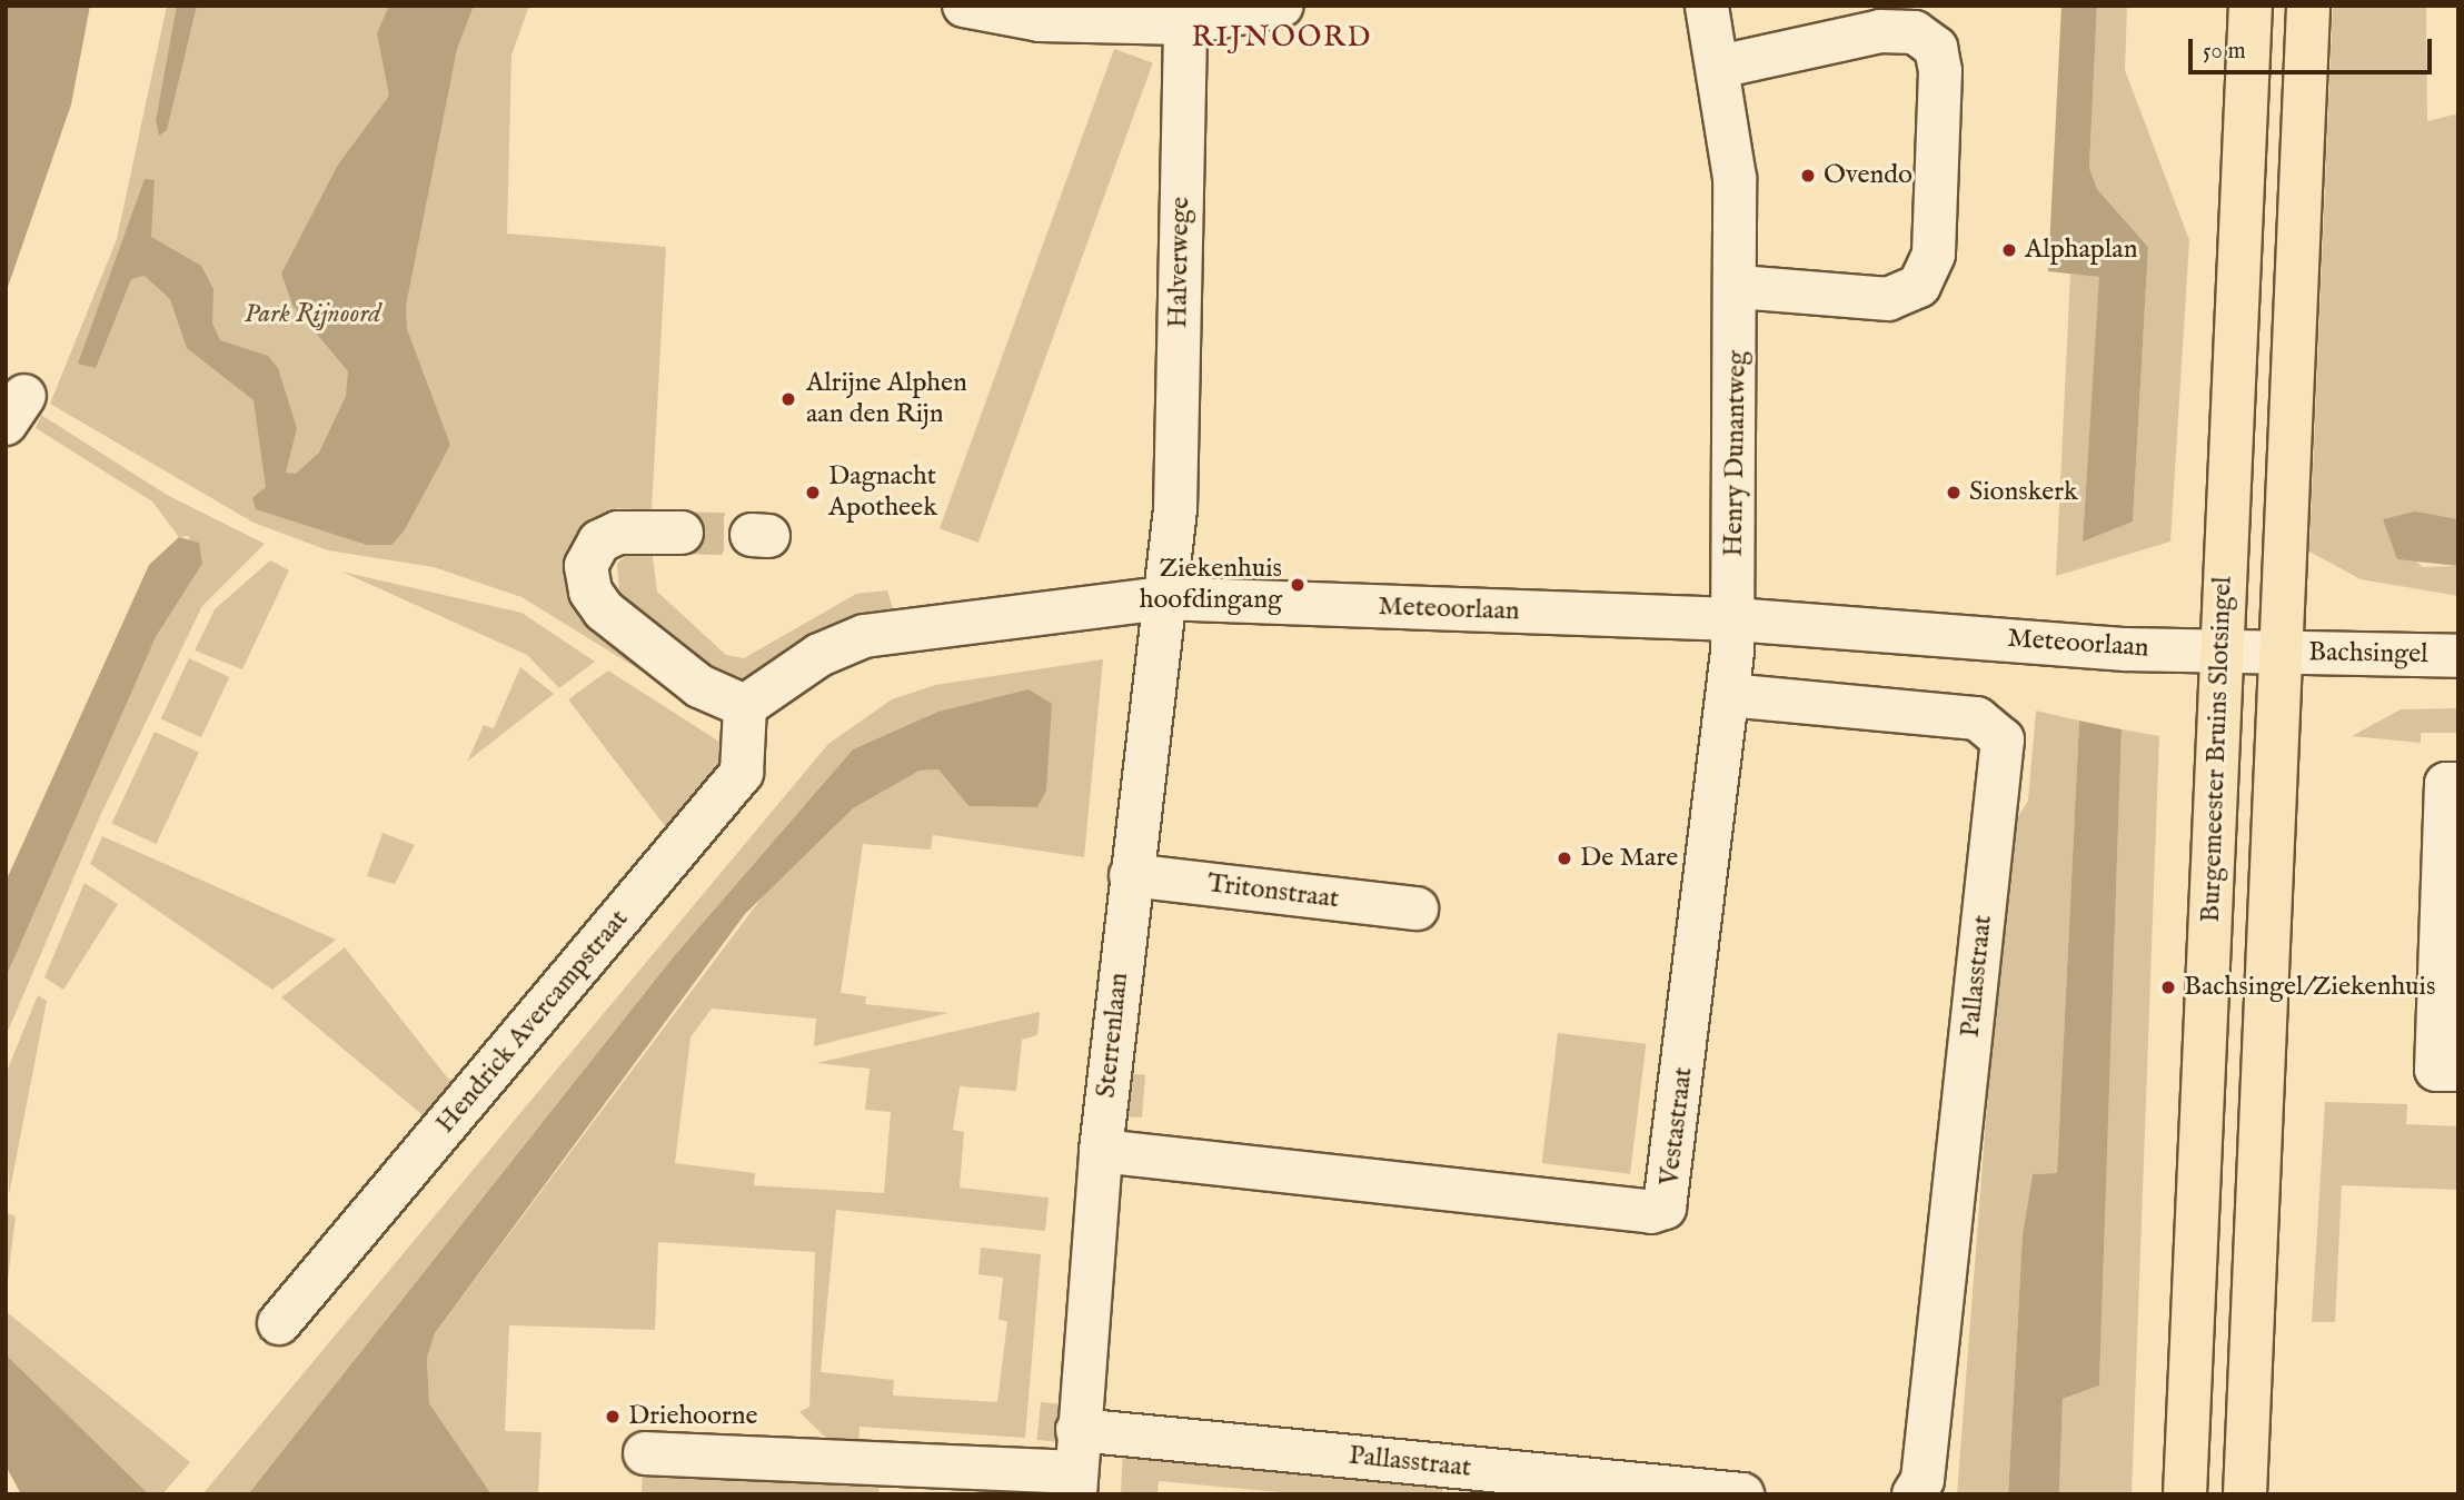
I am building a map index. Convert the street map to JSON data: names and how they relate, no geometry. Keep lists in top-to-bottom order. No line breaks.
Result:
{"streets":{"main road":["Burgemeester Bruins Slotsingel"],"street":["Halverwege","Henry Dunantweg","Meteoorlaan","Bachsingel","Tritonstraat","Pallasstraat","Hendrick Avercampstraat","Sterrenlaan","Vestastraat"]},"crossings":[["Halverwege","Meteoorlaan"],["Halverwege","Sterrenlaan"],["Henry Dunantweg","Meteoorlaan"],["Henry Dunantweg","Vestastraat"],["Meteoorlaan","Bachsingel"],["Meteoorlaan","Burgemeester Bruins Slotsingel"],["Meteoorlaan","Hendrick Avercampstraat"],["Meteoorlaan","Sterrenlaan"],["Meteoorlaan","Vestastraat"],["Bachsingel","Burgemeester Bruins Slotsingel"],["Tritonstraat","Sterrenlaan"],["Pallasstraat","Sterrenlaan"],["Pallasstraat","Vestastraat"],["Sterrenlaan","Vestastraat"]],"districts":["RIJNOORD"],"parks":["Park Rijnoord"],"places":["Ovendo","Alphaplan","Alrijne Alphen aan den Rijn","Dagnacht Apotheek","Sionskerk","Ziekenhuis hoofdingang","De Mare","Bachsingel/Ziekenhuis","Driehoorne"],"scale_bar":"50 m"}
